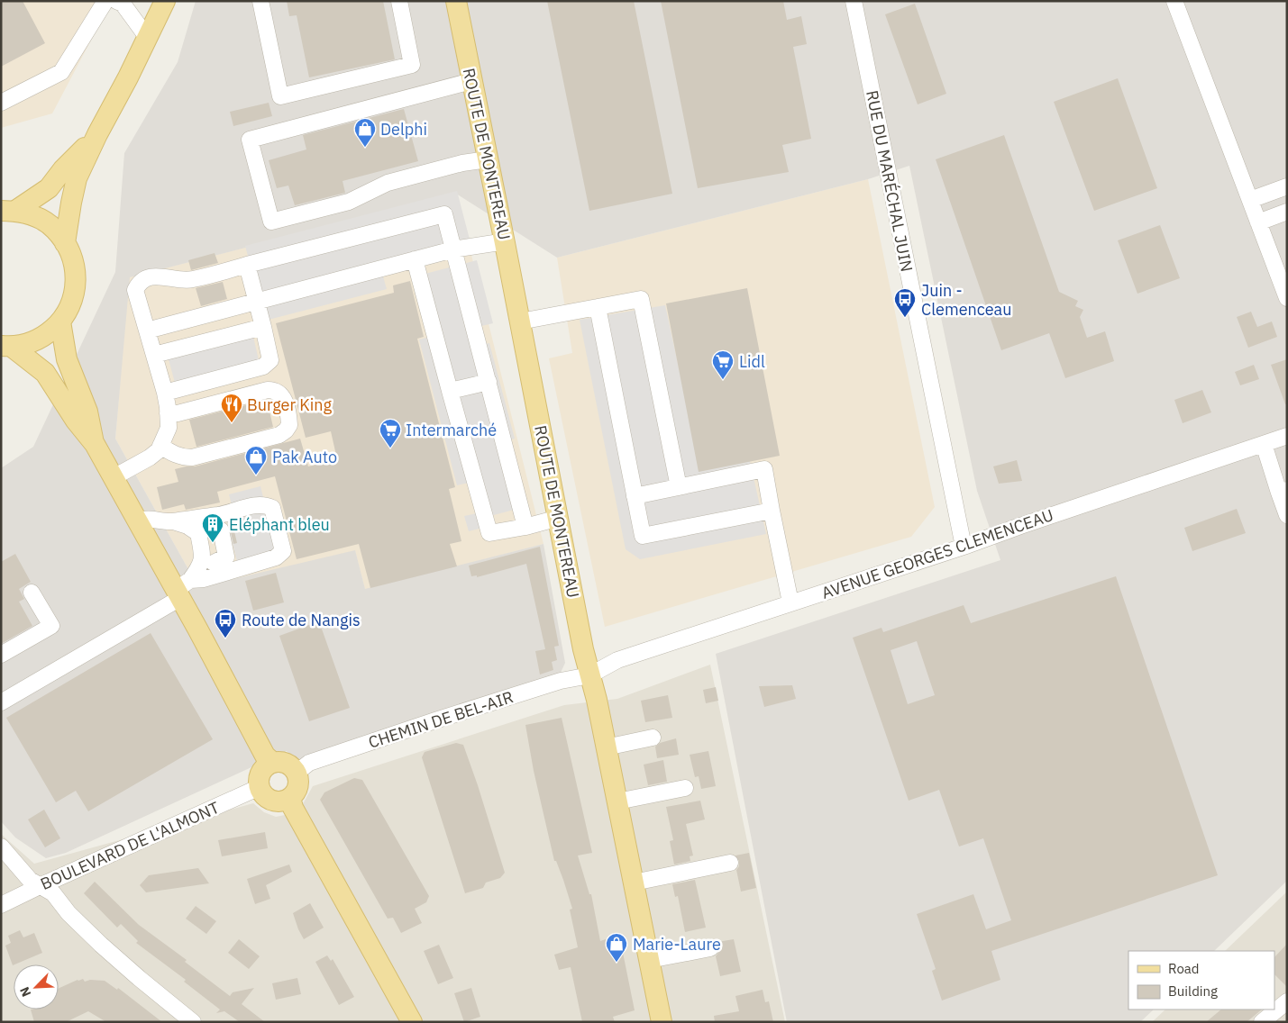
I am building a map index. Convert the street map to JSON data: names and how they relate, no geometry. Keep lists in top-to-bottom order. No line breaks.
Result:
{"streets":{"main road":["ROUTE DE MONTEREAU"],"street":["RUE DU MARÉCHAL JUIN","AVENUE GEORGES CLEMENCEAU","CHEMIN DE BEL-AIR","BOULEVARD DE L'ALMONT"]},"crossings":[["ROUTE DE MONTEREAU","AVENUE GEORGES CLEMENCEAU"],["ROUTE DE MONTEREAU","CHEMIN DE BEL-AIR"],["RUE DU MARÉCHAL JUIN","AVENUE GEORGES CLEMENCEAU"],["AVENUE GEORGES CLEMENCEAU","CHEMIN DE BEL-AIR"],["CHEMIN DE BEL-AIR","BOULEVARD DE L'ALMONT"]],"places":{"shop":["Delphi","Pak Auto","Marie-Laure"],"bus stop":["Juin - Clemenceau","Route de Nangis"],"supermarket":["Lidl","Intermarché"],"restaurant":["Burger King"],"building":["Eléphant bleu"]},"legend":["Road","Building"],"north":"bottom left"}
